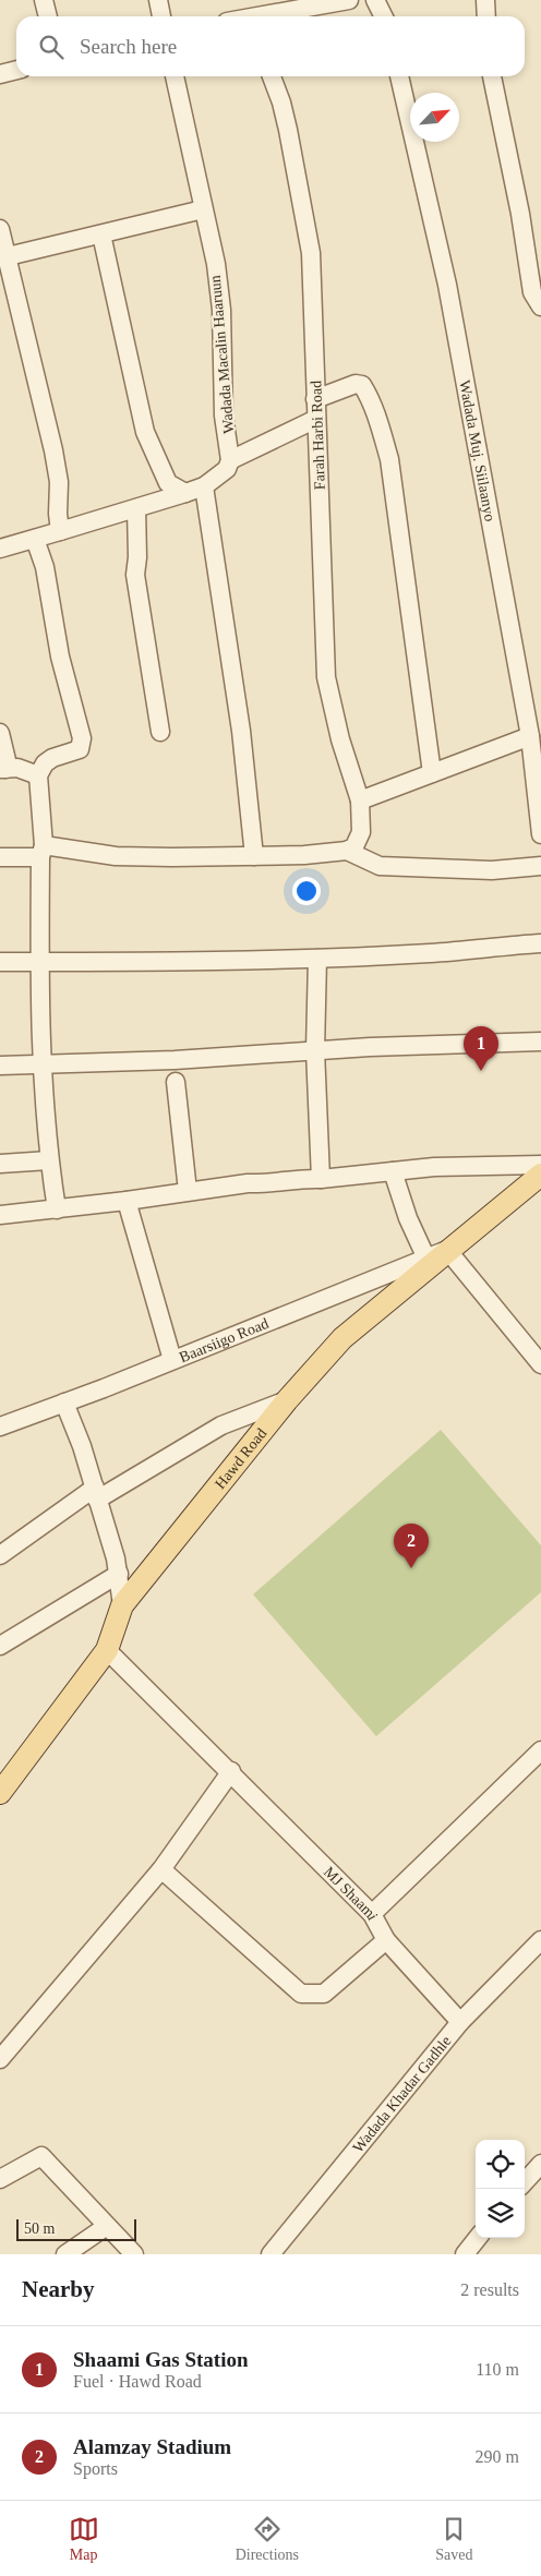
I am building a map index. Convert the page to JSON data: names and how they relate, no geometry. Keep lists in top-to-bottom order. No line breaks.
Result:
{"streets":{"main road":["Hawd Road"],"street":["Wadada Macalin Haaruun","Farah Harbi Road","Wadada Muj. Siilaanyo","Baarsiigo Road","MJ Shaami","Wadada Khadar Gadhle"]},"crossings":[["Baarsiigo Road","Hawd Road"],["Hawd Road","MJ Shaami"],["MJ Shaami","Wadada Khadar Gadhle"]],"scale_bar":"50 m","north":"top right","page":{"search":"Search here","pins":["1","2"],"scale":"50 m","heading":["Nearby","2 results"],"list":[{"mark":"1","name":"Shaami Gas Station","note":"Fuel · Hawd Road","value":"110 m"},{"mark":"2","name":"Alamzay Stadium","note":"Sports","value":"290 m"}],"nav":["Map","Directions","Saved"]}}
